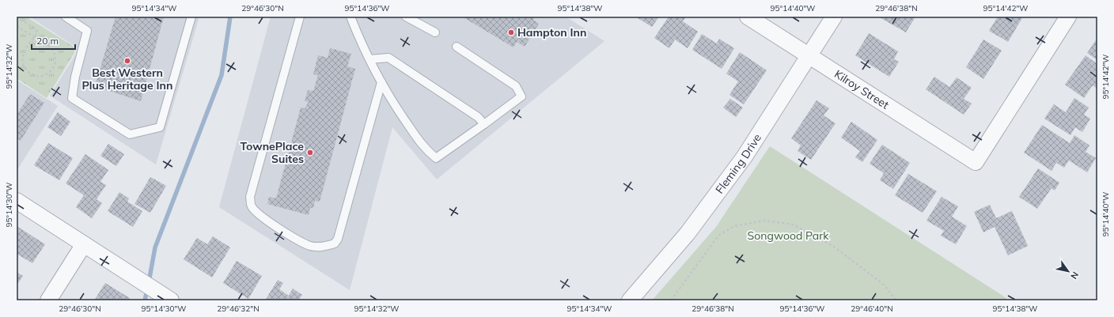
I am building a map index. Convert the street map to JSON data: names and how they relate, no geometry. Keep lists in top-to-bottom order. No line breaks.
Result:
{"streets":{"street":["Kilroy Street","Fleming Drive"]},"crossings":[["Kilroy Street","Fleming Drive"]],"parks":["Songwood Park"],"places":["Hampton Inn","Best Western Plus Heritage Inn","TownePlace Suites"],"scale_bar":"20 m","north":"bottom right","coordinates":["95°14'34\"W","29°46'30\"N","95°14'36\"W","95°14'38\"W","95°14'40\"W","29°46'38\"N","95°14'42\"W","95°14'32\"W","95°14'30\"W","29°46'32\"N","29°46'40\"N"]}
